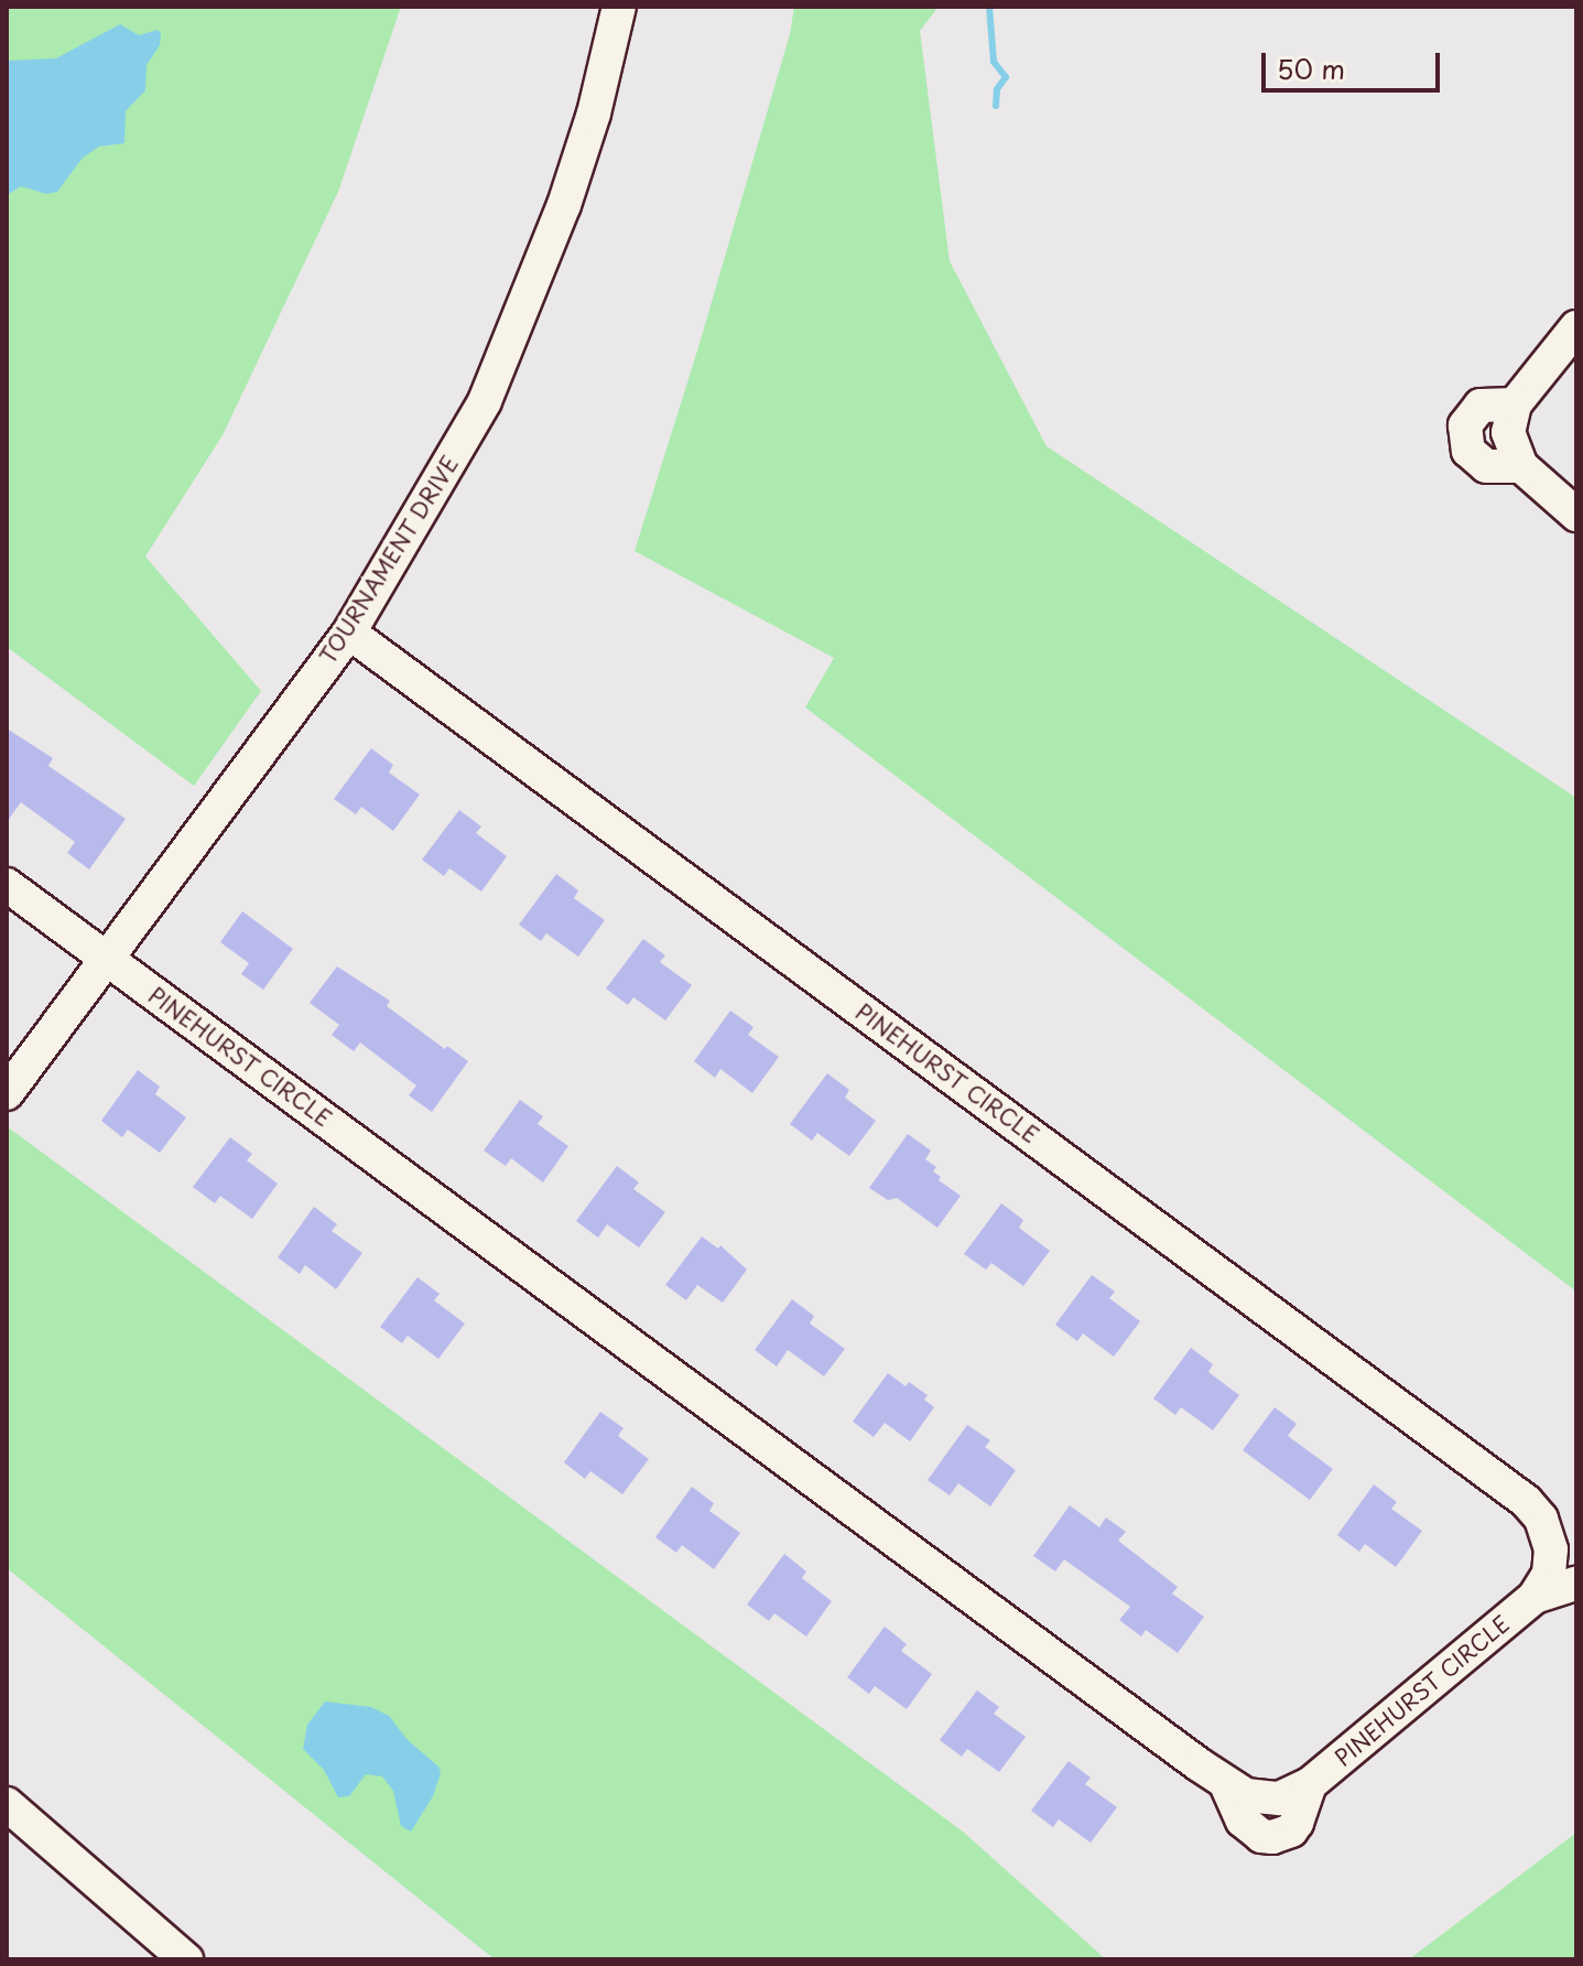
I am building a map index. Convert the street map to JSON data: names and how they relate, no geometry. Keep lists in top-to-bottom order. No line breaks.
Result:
{"streets":{"street":["TOURNAMENT DRIVE","PINEHURST CIRCLE"]},"crossings":[["TOURNAMENT DRIVE","PINEHURST CIRCLE"]],"scale_bar":"50 m"}
